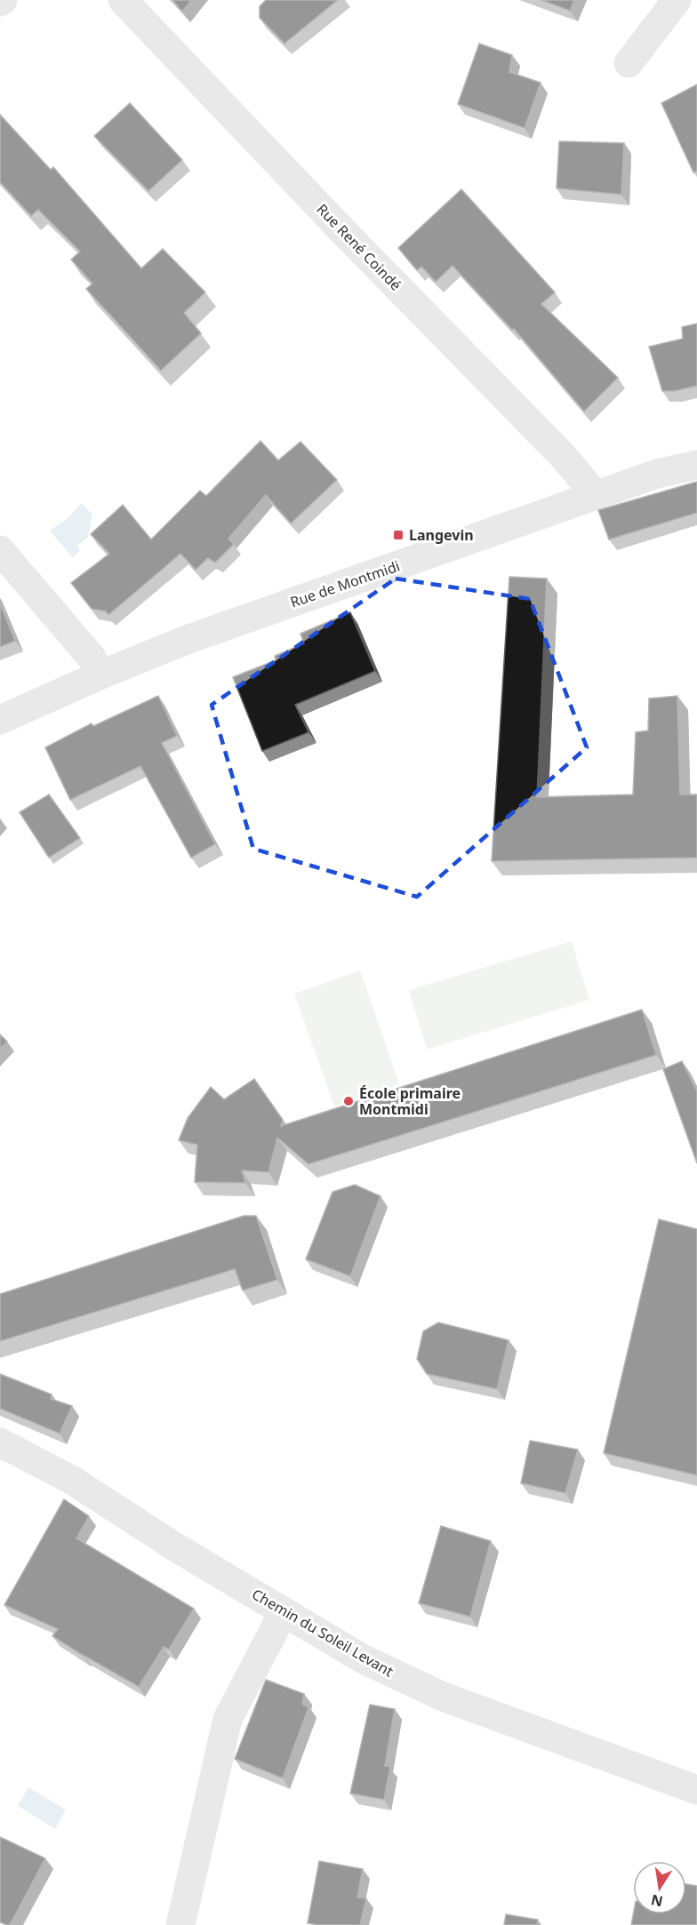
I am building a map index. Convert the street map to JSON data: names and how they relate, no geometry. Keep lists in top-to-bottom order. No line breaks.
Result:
{"streets":{"street":["Rue René Coindé","Rue de Montmidi","Chemin du Soleil Levant"]},"crossings":[["Rue René Coindé","Rue de Montmidi"]],"places":{"transit":["Langevin"],"other":["École primaire Montmidi"]},"north":"bottom"}
